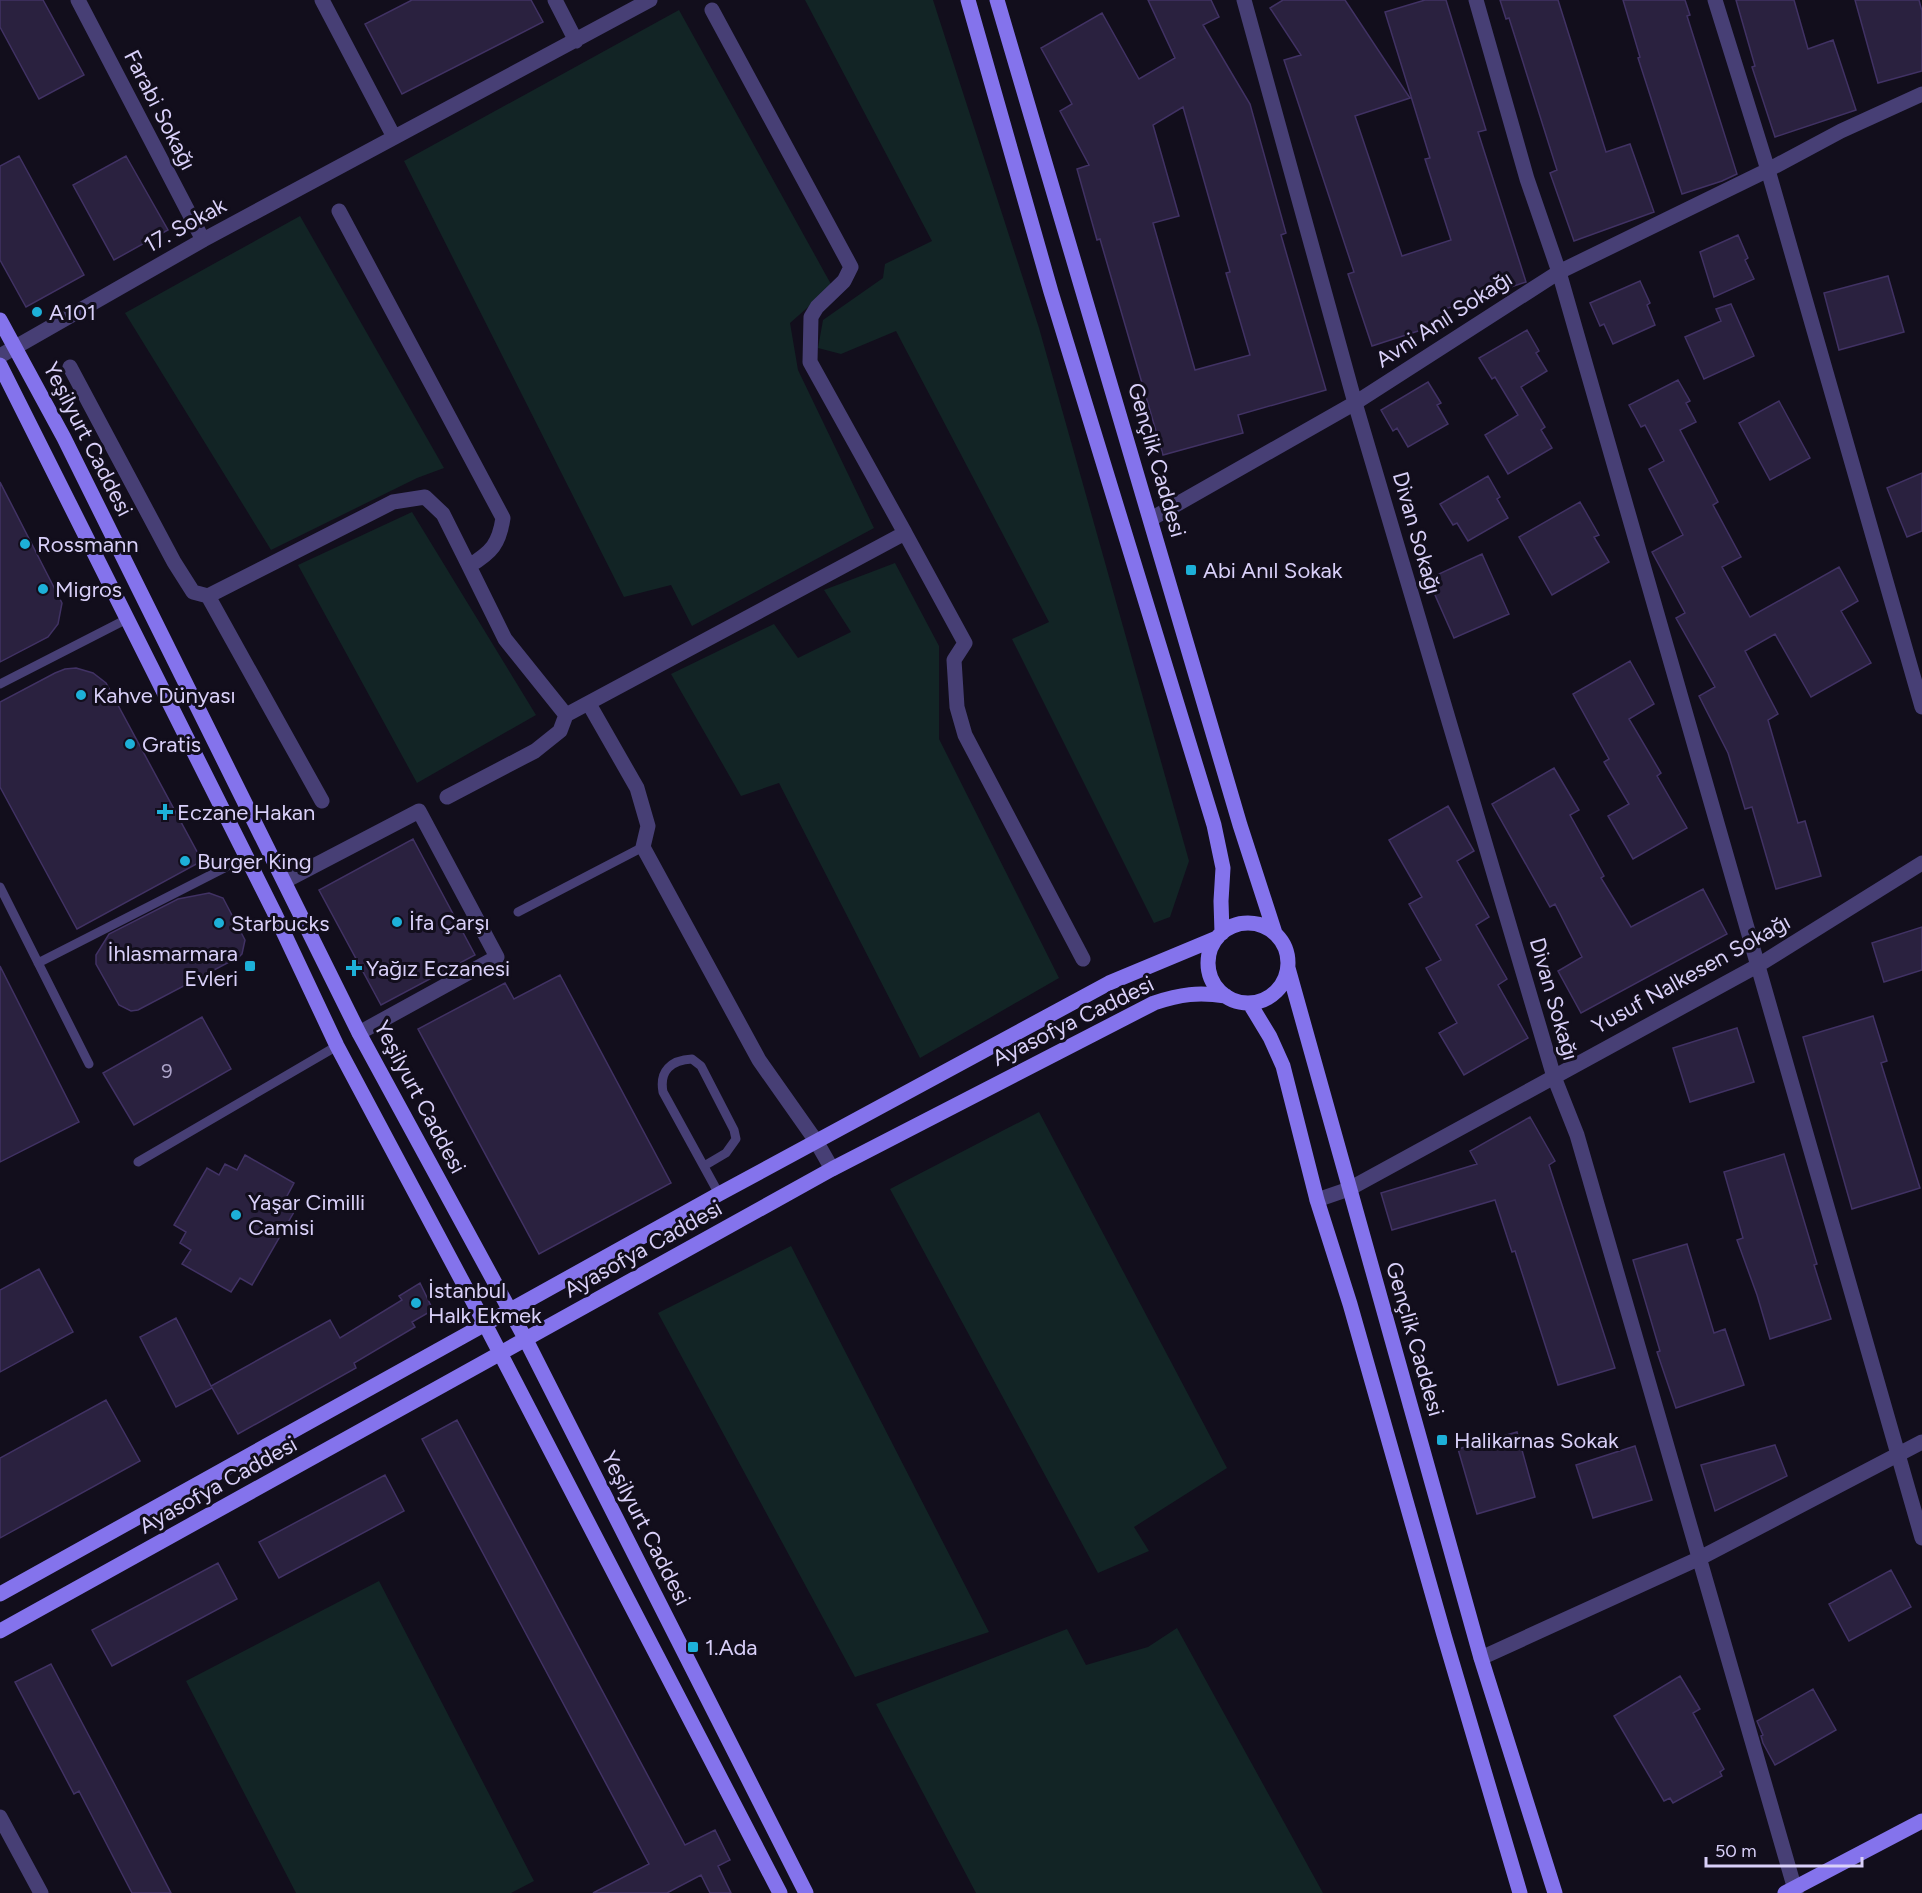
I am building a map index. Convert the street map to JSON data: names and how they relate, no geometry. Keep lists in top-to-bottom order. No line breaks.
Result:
{"streets":{"main road":["Yeşilyurt Caddesi","Gençlik Caddesi","Ayasofya Caddesi"],"street":["Farabi Sokağı","17. Sokak","Avni Anıl Sokağı","Divan Sokağı","Yusuf Nalkesen Sokağı"]},"crossings":[["Farabi Sokağı","17. Sokak"],["17. Sokak","Yeşilyurt Caddesi"],["Avni Anıl Sokağı","Gençlik Caddesi"],["Avni Anıl Sokağı","Divan Sokağı"],["Yeşilyurt Caddesi","Ayasofya Caddesi"],["Gençlik Caddesi","Yusuf Nalkesen Sokağı"],["Gençlik Caddesi","Ayasofya Caddesi"],["Divan Sokağı","Yusuf Nalkesen Sokağı"]],"places":{"other":["A101","Rossmann","Migros","Kahve Dünyası","Gratis","Burger King","İfa Çarşı","Starbucks","Yaşar Cimilli Camisi","İstanbul Halk Ekmek"],"transit":["Abi Anıl Sokak","İhlasmarmara Evleri","Halikarnas Sokak","1.Ada"],"health":["Eczane Hakan","Yağız Eczanesi"]},"house_numbers":["9"],"scale_bar":"50 m"}
